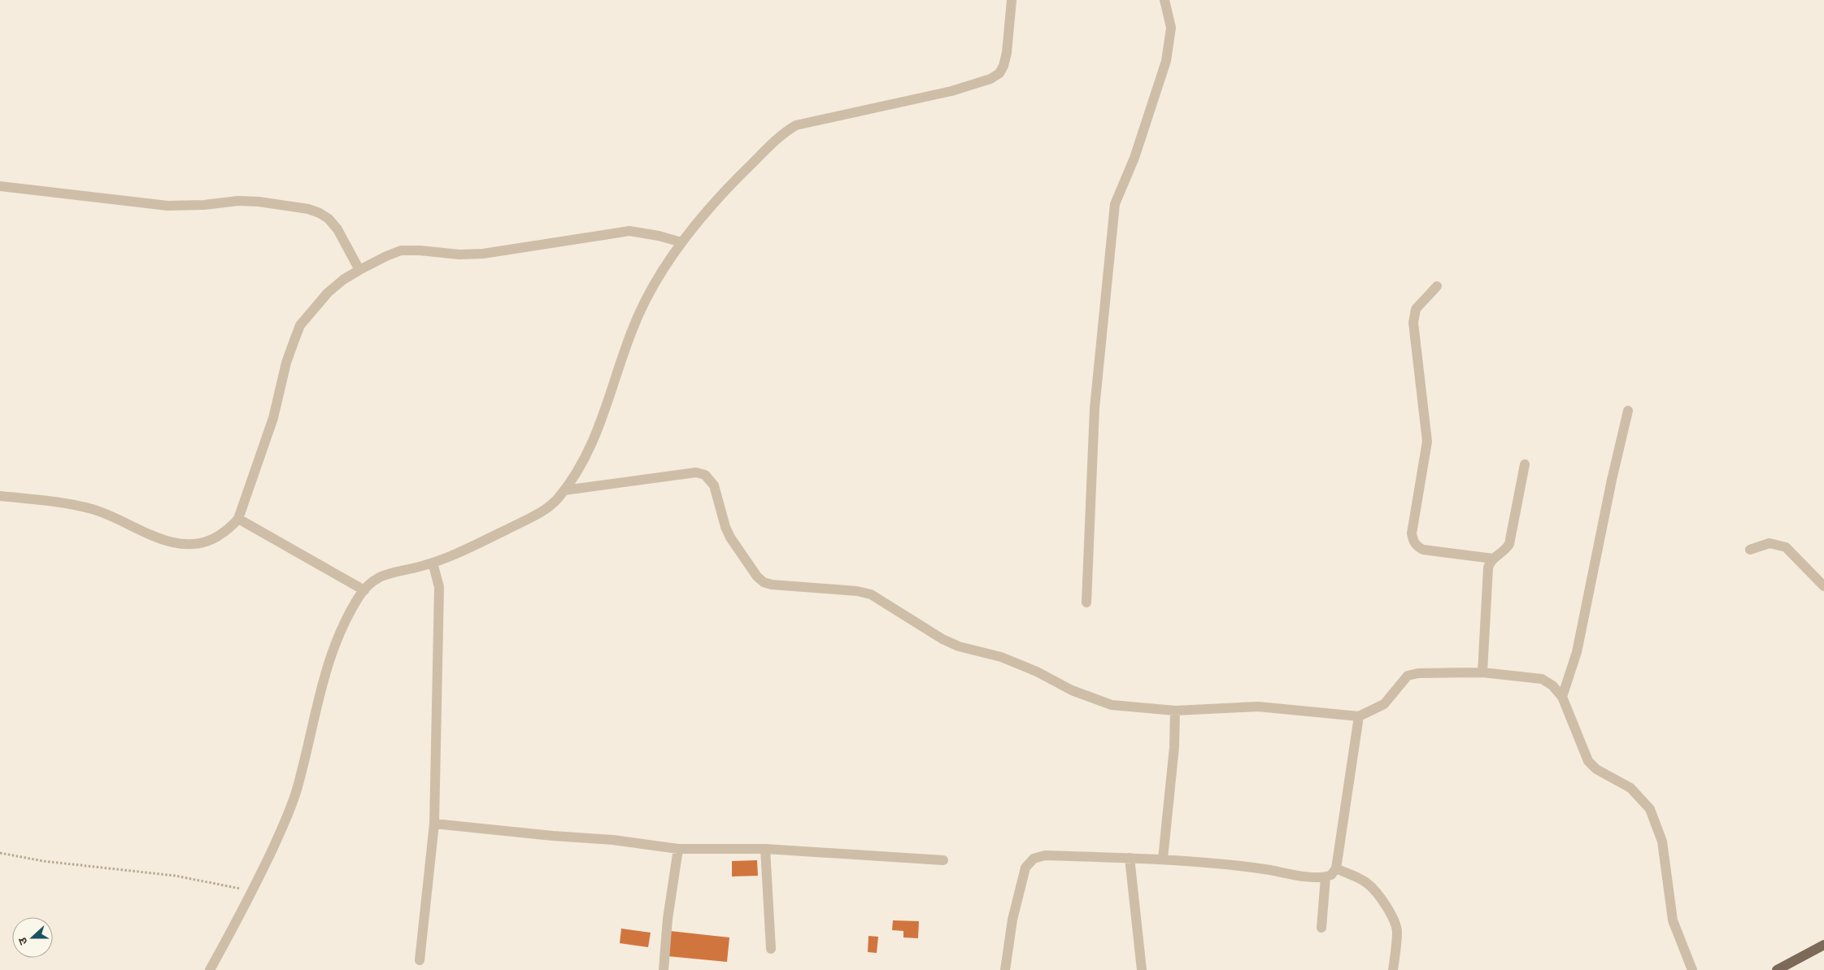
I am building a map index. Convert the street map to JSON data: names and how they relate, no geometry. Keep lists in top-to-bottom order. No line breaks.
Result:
{"north":"left"}
